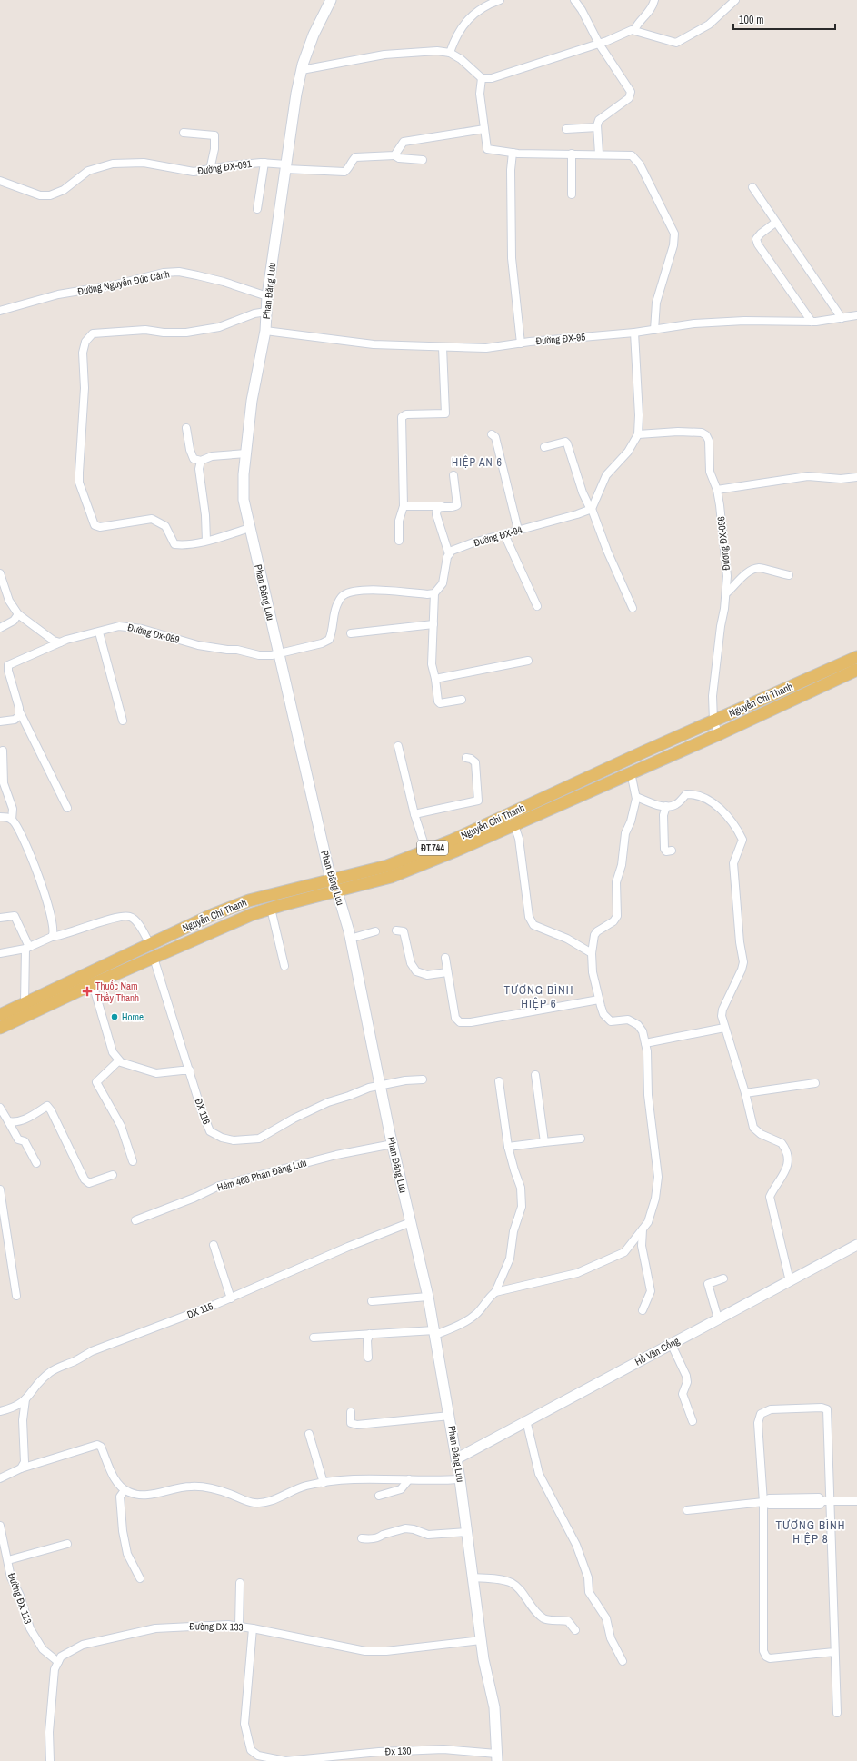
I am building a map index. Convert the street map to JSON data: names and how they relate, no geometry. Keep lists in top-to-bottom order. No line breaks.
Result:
{"streets":{"main road":["Nguyễn Chí Thanh","ĐT.744"],"street":["Đường ĐX-091","Đường Nguyễn Đức Cảnh","Phan Đăng Lưu","Đường ĐX-95","Đường ĐX-94","Đường ĐX-096","Đường Dx-089","ĐX 116","Hẻm 468 Phan Đăng Lưu","DX 115","Hồ Văn Cống","Đường ĐX 113","Đường DX 133","Đx 130"]},"crossings":[["Đường ĐX-091","Phan Đăng Lưu"],["Đường Nguyễn Đức Cảnh","Phan Đăng Lưu"],["Phan Đăng Lưu","Đường ĐX-95"],["Phan Đăng Lưu","Đường Dx-089"],["Phan Đăng Lưu","Nguyễn Chí Thanh"],["Phan Đăng Lưu","ĐX 116"],["Phan Đăng Lưu","Hẻm 468 Phan Đăng Lưu"],["Phan Đăng Lưu","DX 115"],["Phan Đăng Lưu","Hồ Văn Cống"],["Phan Đăng Lưu","Đường DX 133"],["Phan Đăng Lưu","Đx 130"],["Đường ĐX-096","Nguyễn Chí Thanh"],["Nguyễn Chí Thanh","ĐX 116"],["Đường ĐX 113","Đường DX 133"],["Đường DX 133","Đx 130"]],"districts":["HIỆP AN 6","TƯƠNG BÌNH HIỆP 6","TƯƠNG BÌNH HIỆP 8"],"places":{"health":["Thuốc Nam Thầy Thanh"],"other":["Home"]},"scale_bar":"100 m"}
